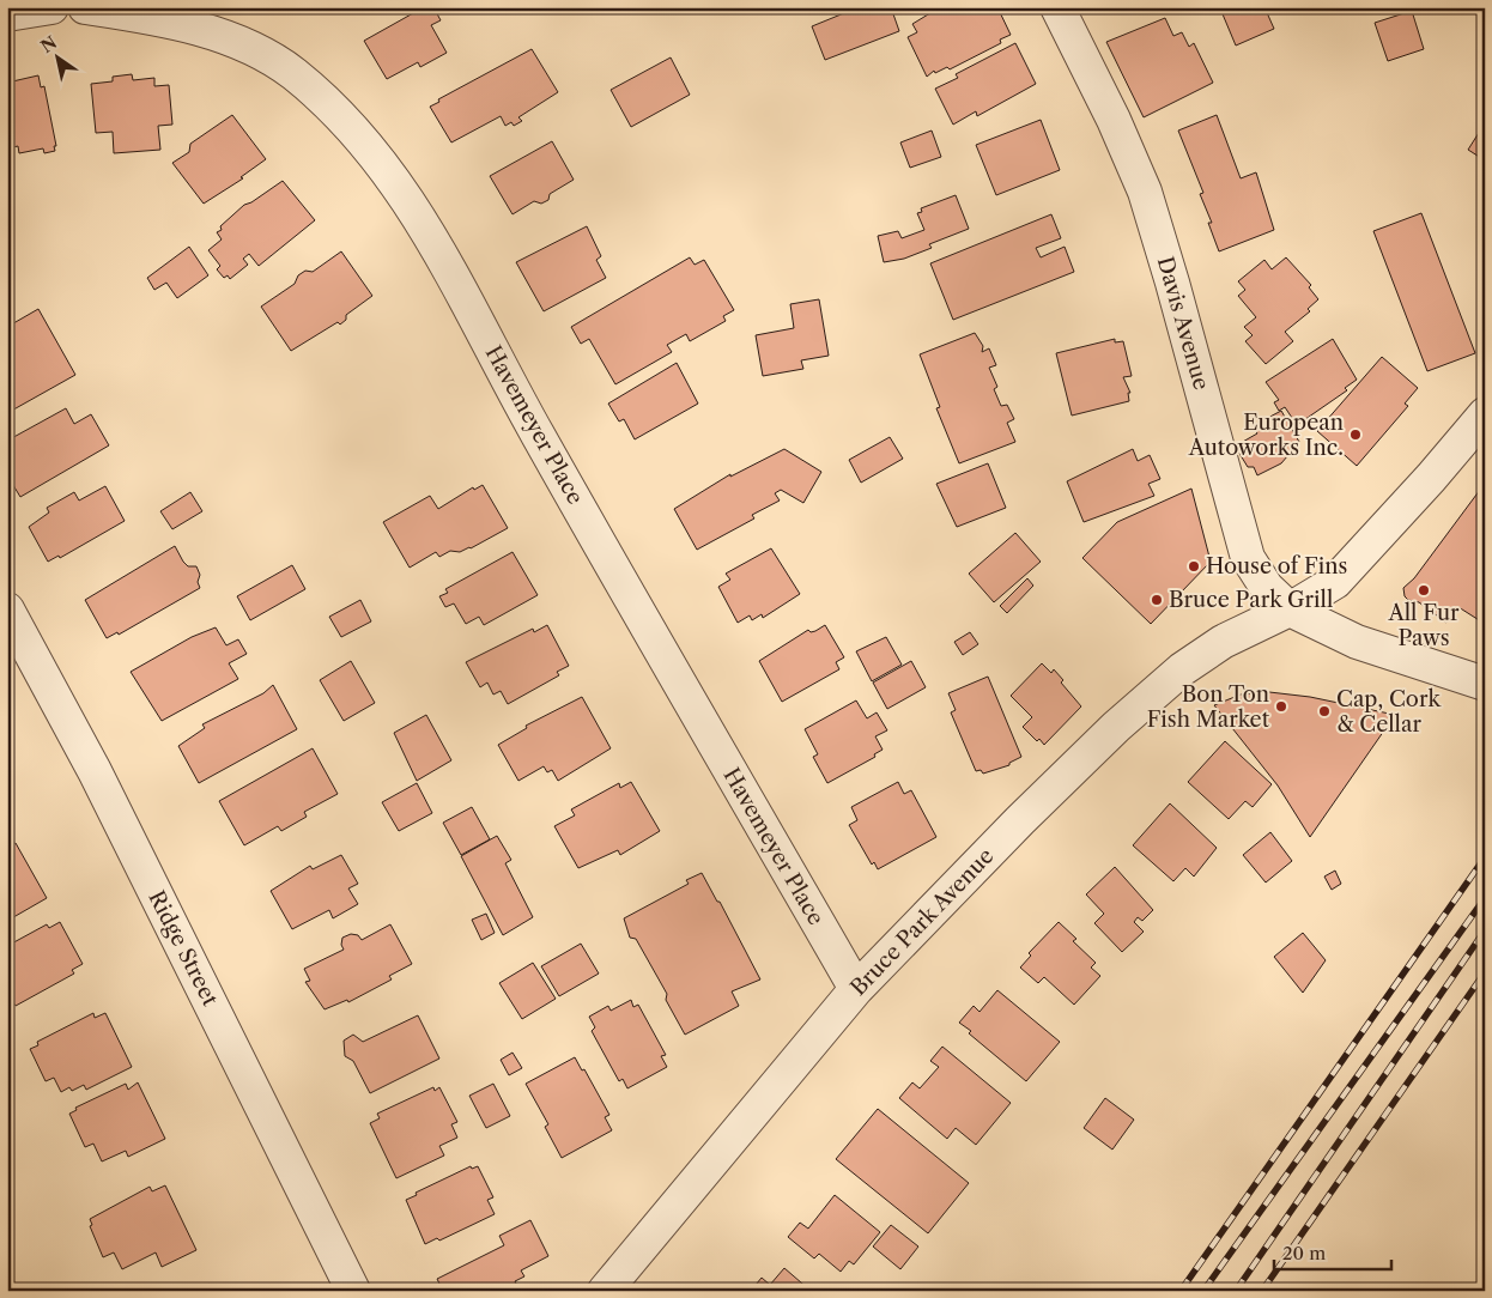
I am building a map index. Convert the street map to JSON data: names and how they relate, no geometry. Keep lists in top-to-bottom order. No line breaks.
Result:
{"streets":{"street":["Davis Avenue","Havemeyer Place","Bruce Park Avenue","Ridge Street"]},"crossings":[["Davis Avenue","Bruce Park Avenue"],["Havemeyer Place","Bruce Park Avenue"]],"places":["European Autoworks Inc.","House of Fins","All Fur Paws","Bruce Park Grill","Bon Ton Fish Market","Cap, Cork & Cellar"],"scale_bar":"20 m","north":"top left"}
